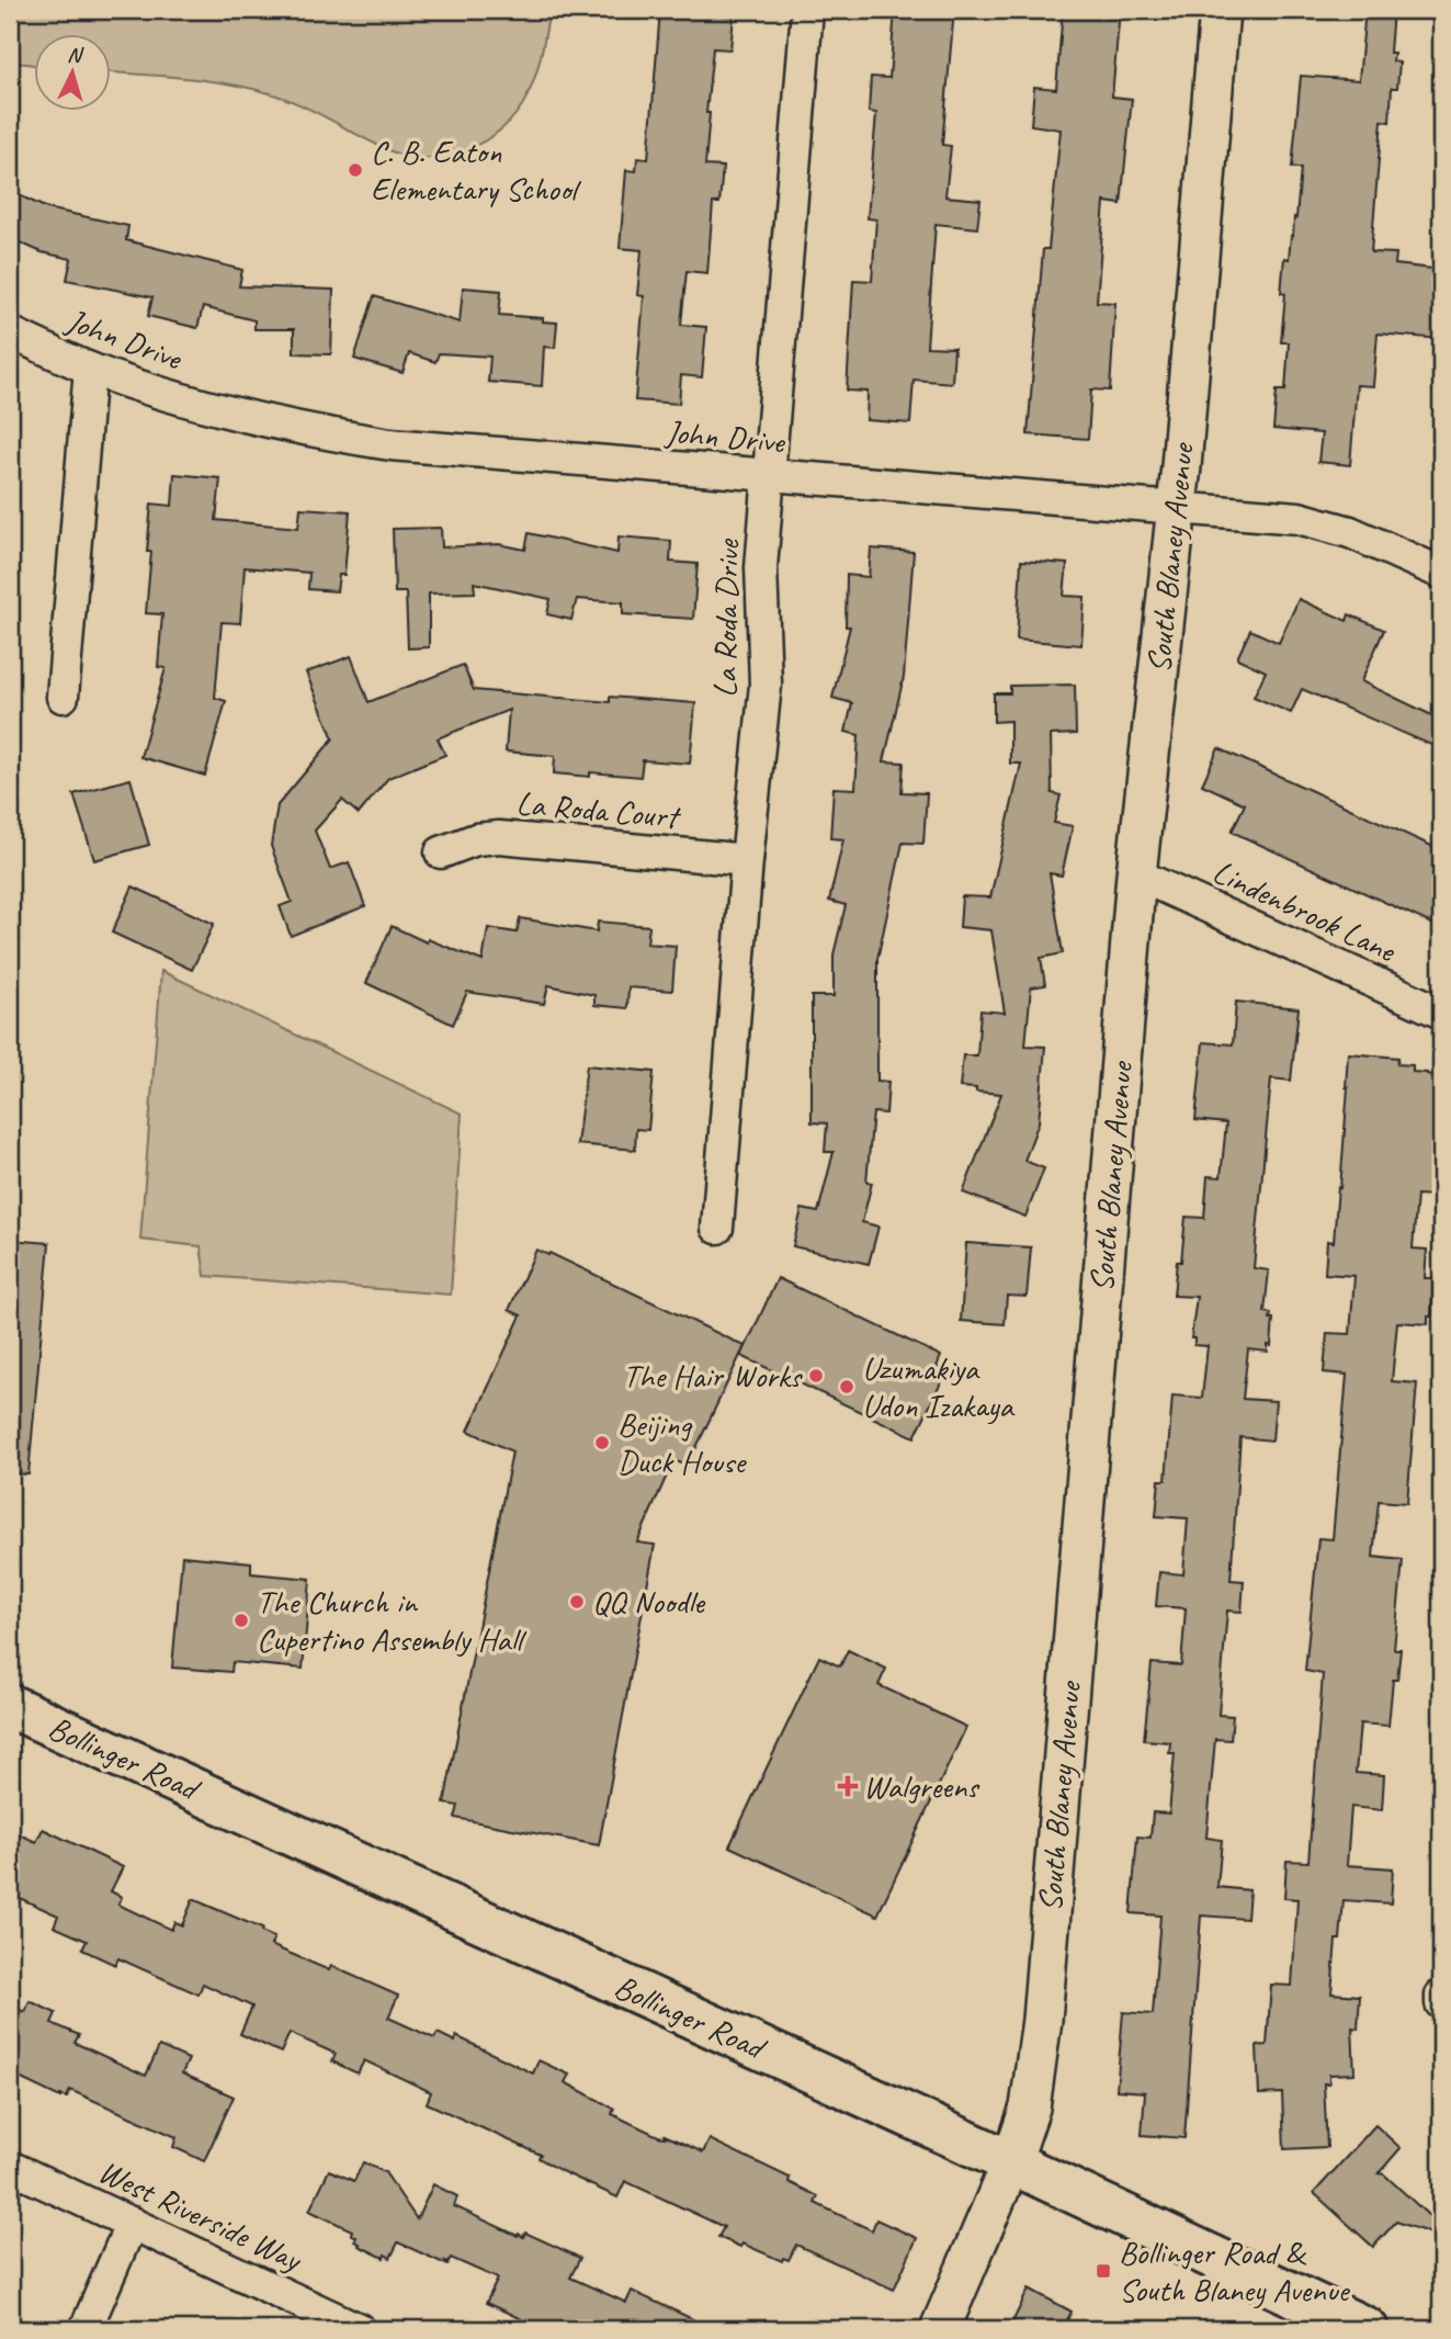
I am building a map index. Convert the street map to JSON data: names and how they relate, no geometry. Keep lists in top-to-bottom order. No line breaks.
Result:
{"streets":{"main road":["Bollinger Road"],"street":["John Drive","South Blaney Avenue","La Roda Drive","La Roda Court","Lindenbrook Lane","West Riverside Way"]},"crossings":[["John Drive","South Blaney Avenue"],["John Drive","La Roda Drive"],["South Blaney Avenue","Lindenbrook Lane"],["South Blaney Avenue","Bollinger Road"],["La Roda Drive","La Roda Court"]],"places":{"other":["C. B. Eaton Elementary School","The Hair Works","Uzumakiya Udon Izakaya","Beijing Duck House","QQ Noodle","The Church in Cupertino Assembly Hall"],"health":["Walgreens"],"transit":["Bollinger Road & South Blaney Avenue"]},"north":"top"}
